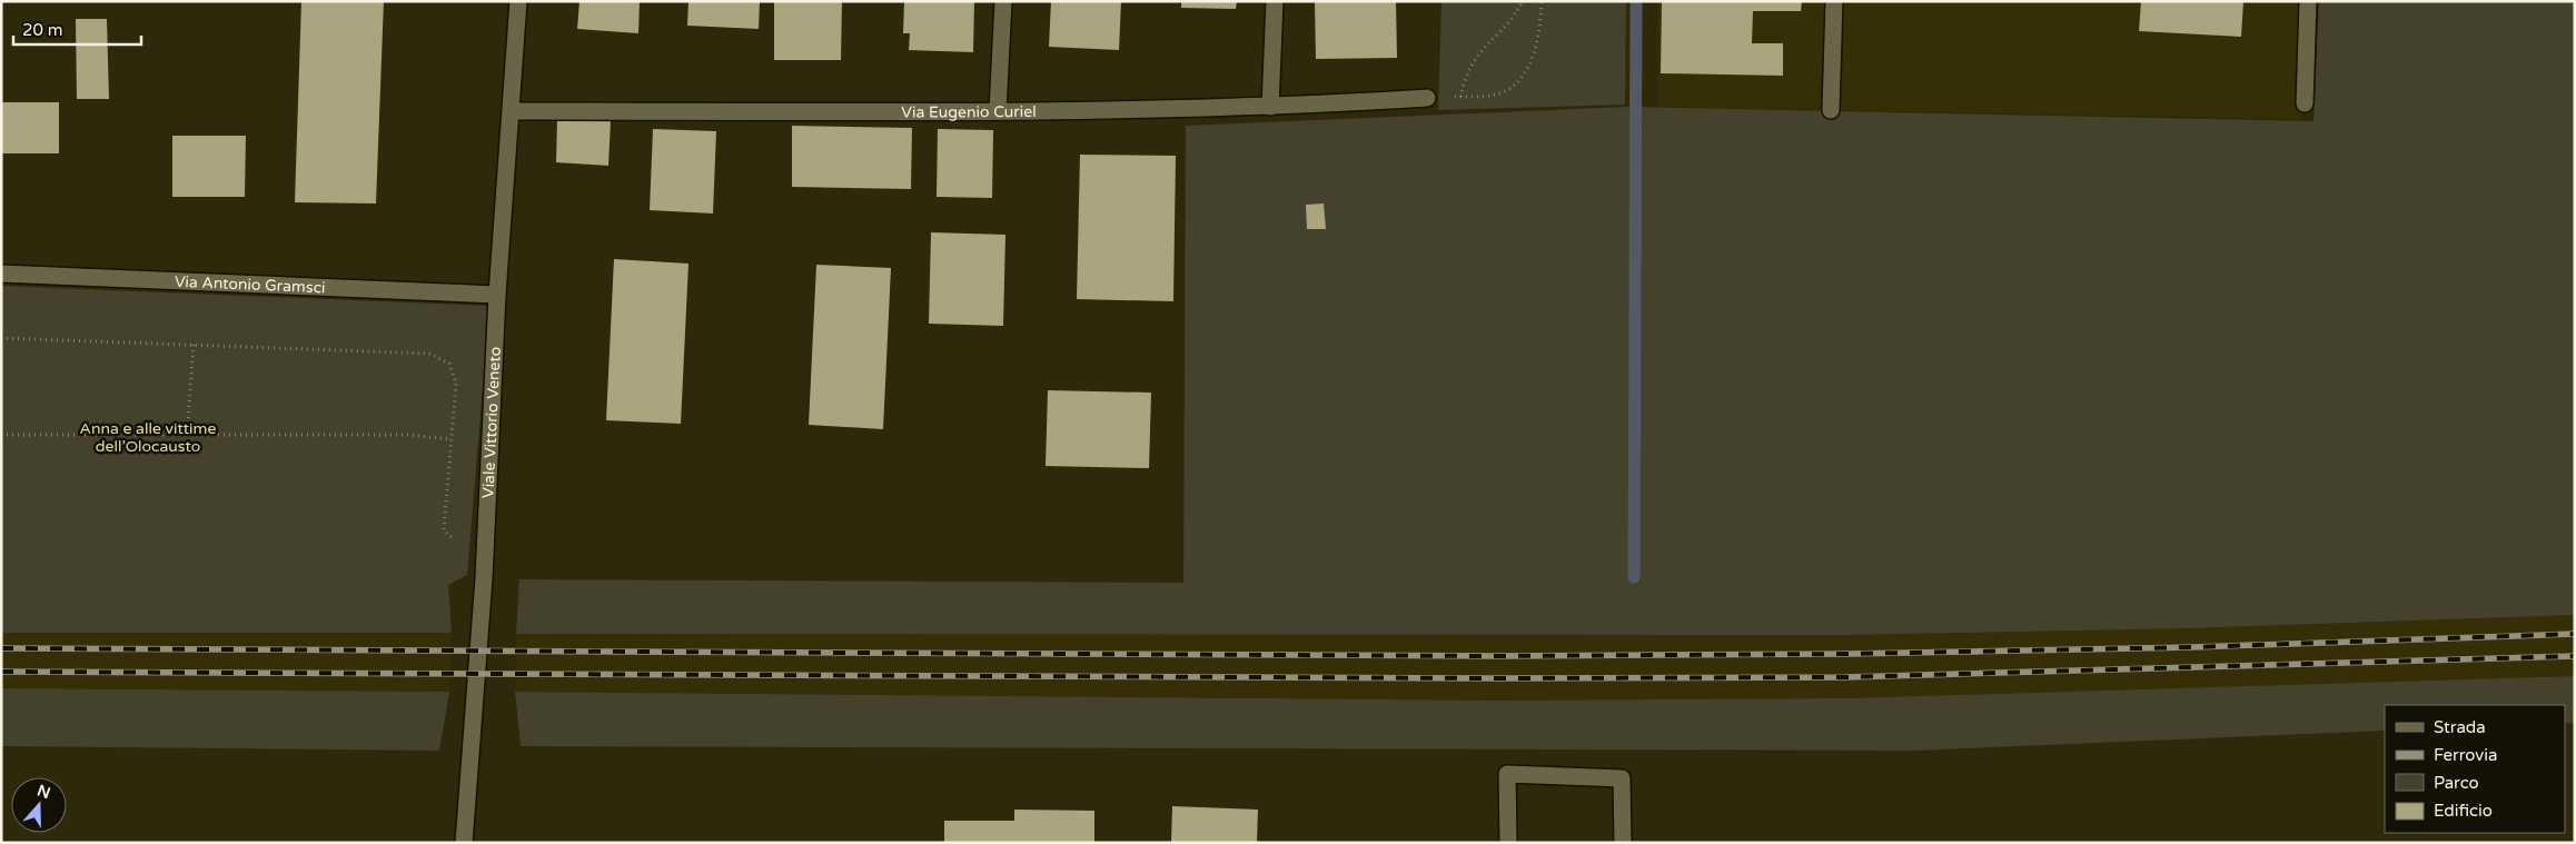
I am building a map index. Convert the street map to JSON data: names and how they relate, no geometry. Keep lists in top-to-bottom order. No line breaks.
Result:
{"streets":{"street":["Via Eugenio Curiel","Via Antonio Gramsci","Viale Vittorio Veneto"]},"crossings":[["Via Eugenio Curiel","Viale Vittorio Veneto"],["Via Antonio Gramsci","Viale Vittorio Veneto"]],"parks":["Anna e alle vittime dell’Olocausto"],"legend":["Strada","Ferrovia","Parco","Edificio"],"scale_bar":"20 m","north":"top"}
